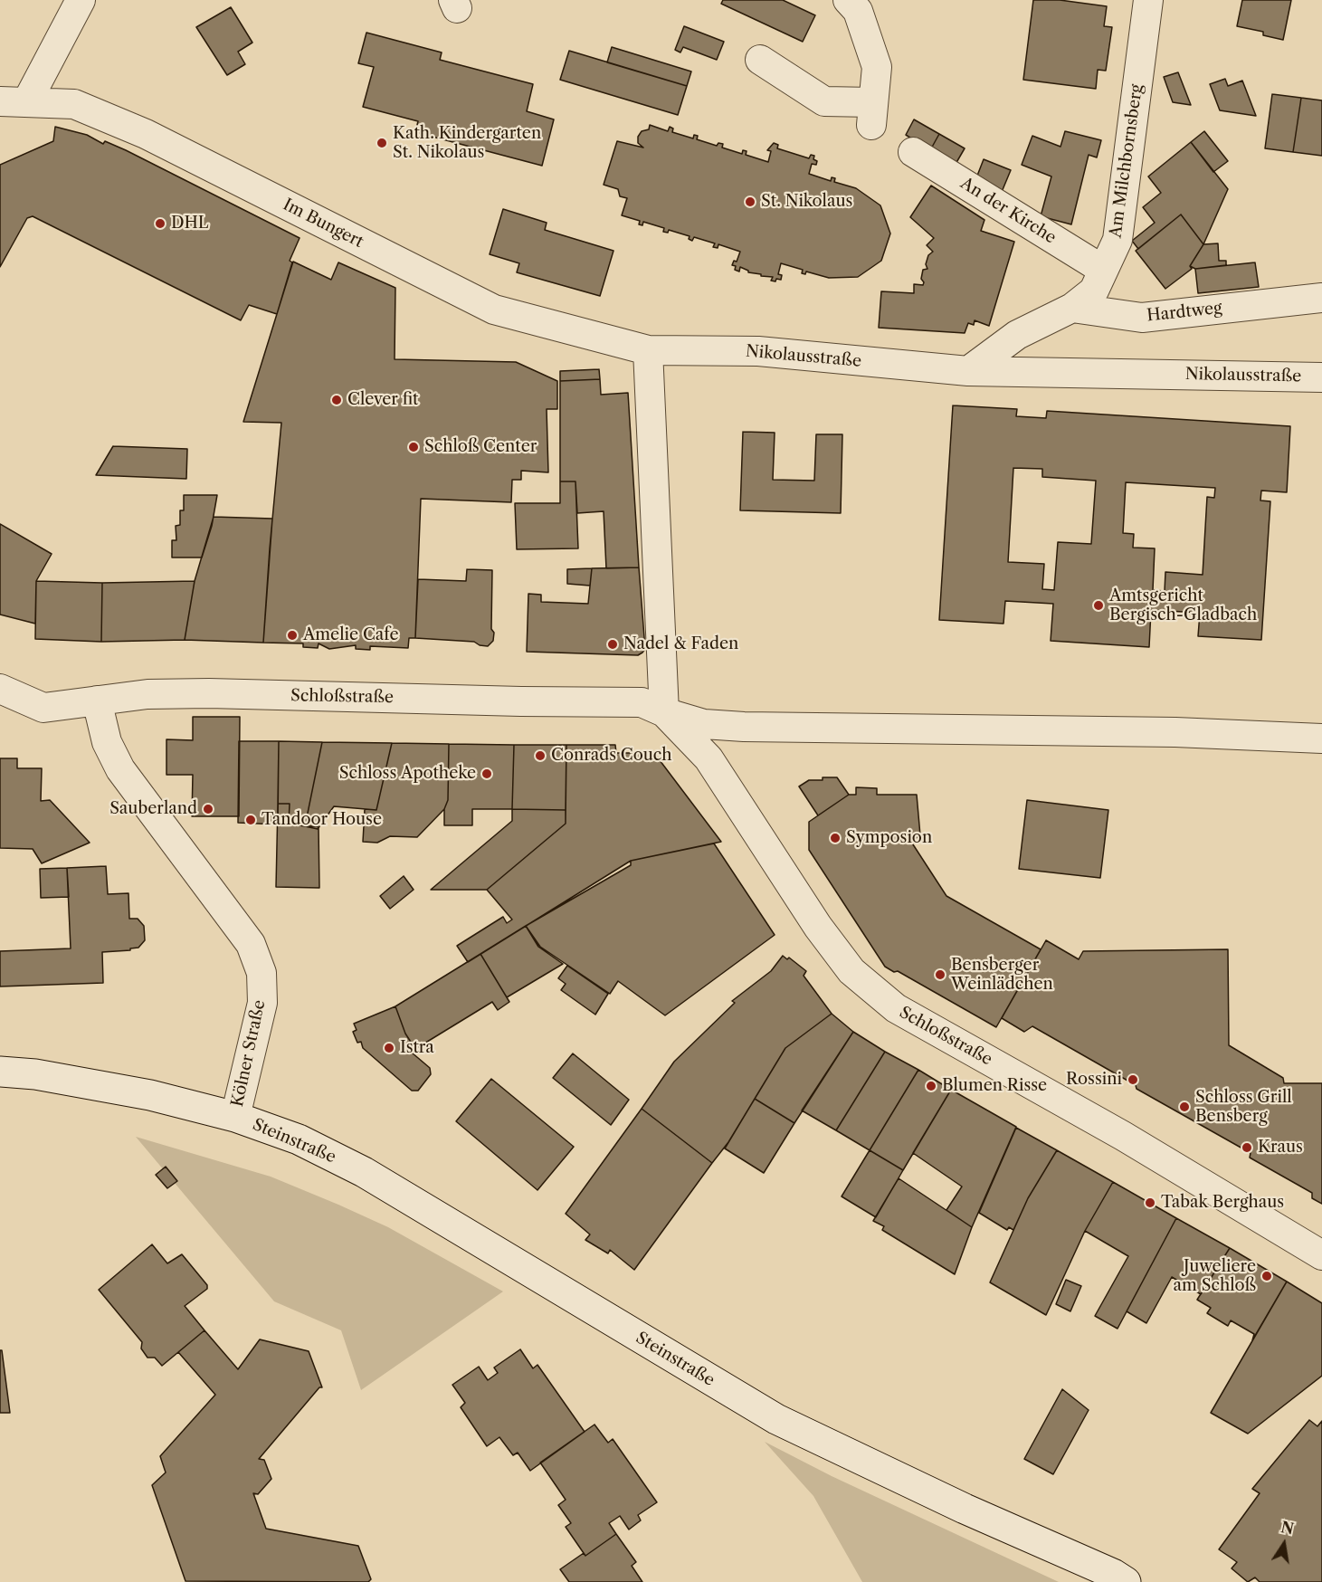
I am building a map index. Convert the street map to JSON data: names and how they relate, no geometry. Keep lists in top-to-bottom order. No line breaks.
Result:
{"streets":{"main road":["Kölner Straße","Steinstraße"],"street":["Am Milchbornsberg","An der Kirche","Im Bungert","Hardtweg","Nikolausstraße","Schloßstraße"]},"crossings":[["Am Milchbornsberg","An der Kirche"],["Am Milchbornsberg","Hardtweg"],["Im Bungert","Nikolausstraße"],["Schloßstraße","Kölner Straße"],["Kölner Straße","Steinstraße"]],"places":["Kath. Kindergarten St. Nikolaus","St. Nikolaus","DHL","Clever fit","Schloß Center","Amtsgericht Bergisch-Gladbach","Amelie Cafe","Nadel & Faden","Conrads Couch","Schloss Apotheke","Sauberland","Tandoor House","Symposion","Bensberger Weinlädchen","Istra","Rossini","Blumen Risse","Schloss Grill Bensberg","Kraus","Tabak Berghaus","Juweliere am Schloß"],"north":"top"}
